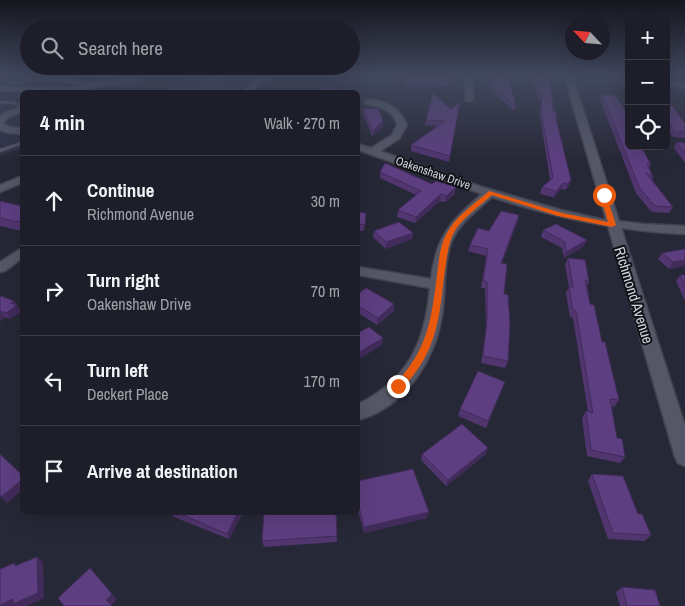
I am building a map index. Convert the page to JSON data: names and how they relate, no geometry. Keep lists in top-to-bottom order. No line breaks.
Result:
{"streets":{"street":["Oakenshaw Drive","Richmond Avenue"]},"crossings":[["Oakenshaw Drive","Richmond Avenue"]],"north":"top left","page":{"map_buttons":["+","−"],"search":"Search here","heading":["4 min","Walk · 270 m"],"list":[["Continue","Richmond Avenue","30 m"],["Turn right","Oakenshaw Drive","70 m"],["Turn left","Deckert Place","170 m"],"Arrive at destination"]}}
